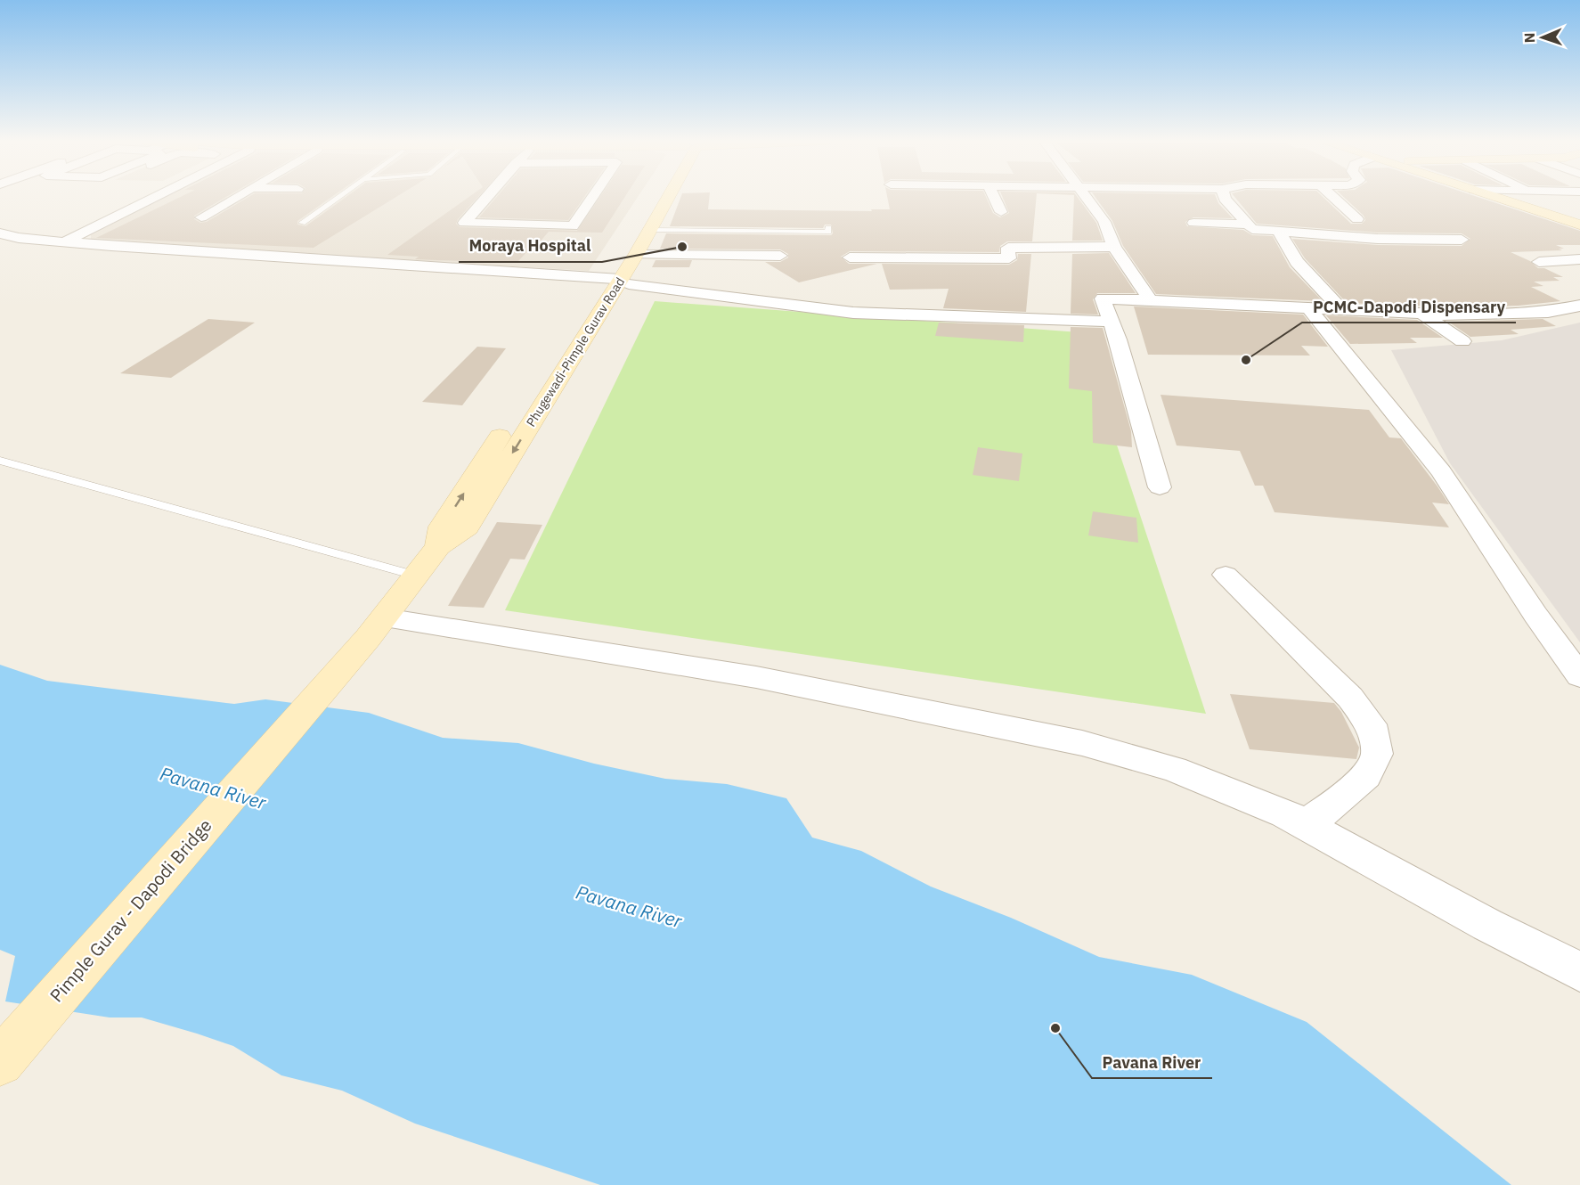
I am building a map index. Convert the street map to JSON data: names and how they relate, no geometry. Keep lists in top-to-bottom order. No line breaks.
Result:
{"streets":{"street":["Phugewadi-Pimple Gurav Road","Pimple Gurav - Dapodi Bridge"]},"crossings":[["Phugewadi-Pimple Gurav Road","Pimple Gurav - Dapodi Bridge"]],"water":["Pavana River"],"places":["Moraya Hospital","PCMC-Dapodi Dispensary","Pavana River"],"north":"left"}
